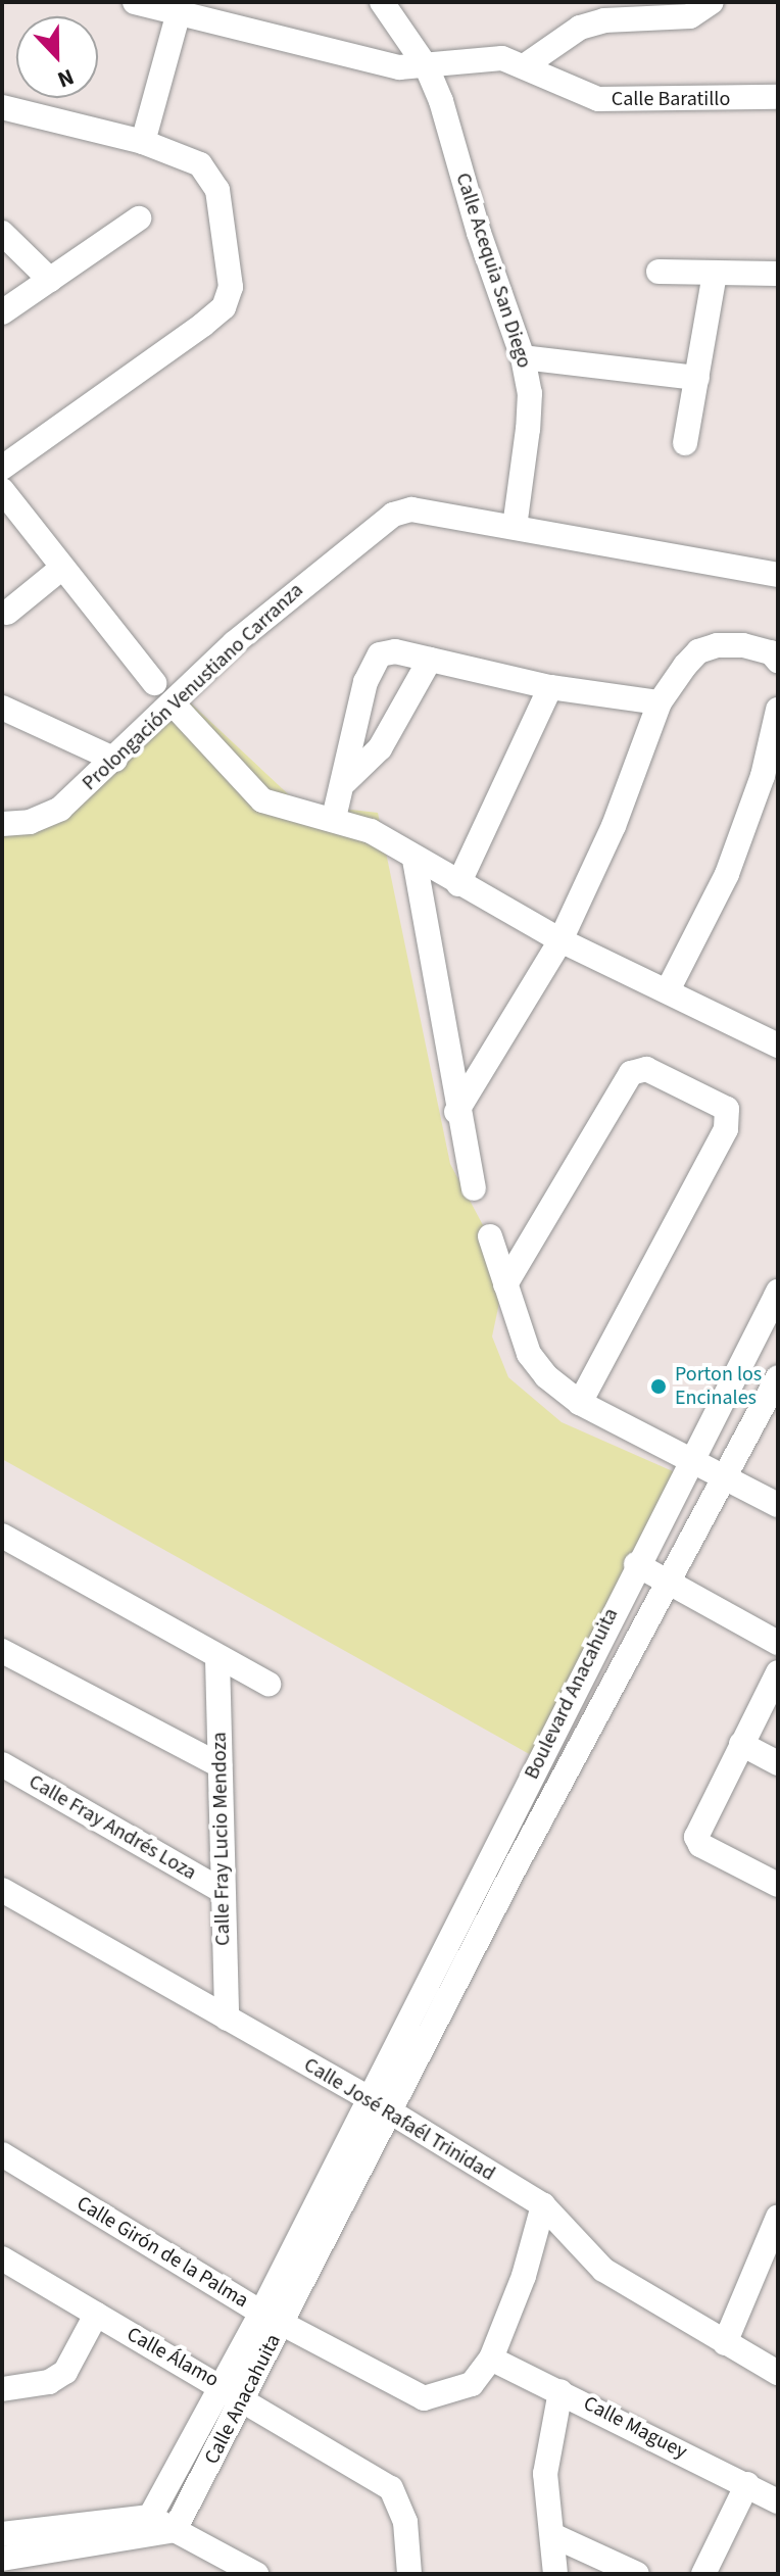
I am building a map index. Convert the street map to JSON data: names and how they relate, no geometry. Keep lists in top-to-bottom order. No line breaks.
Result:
{"streets":{"street":["Calle Baratillo","Calle Acequia San Diego","Prolongación Venustiano Carranza","Boulevard Anacahuita","Calle Fray Andrés Loza","Calle Fray Lucio Mendoza","Calle José Rafaél Trinidad","Calle Girón de la Palma","Calle Álamo","Calle Anacahuita","Calle Maguey"]},"crossings":[["Calle Baratillo","Calle Acequia San Diego"],["Calle Acequia San Diego","Prolongación Venustiano Carranza"],["Boulevard Anacahuita","Calle José Rafaél Trinidad"],["Boulevard Anacahuita","Calle Anacahuita"],["Calle Fray Andrés Loza","Calle Fray Lucio Mendoza"],["Calle Fray Lucio Mendoza","Calle José Rafaél Trinidad"],["Calle José Rafaél Trinidad","Calle Anacahuita"],["Calle Girón de la Palma","Calle Anacahuita"],["Calle Girón de la Palma","Calle Maguey"],["Calle Álamo","Calle Anacahuita"]],"places":["Porton los Encinales"],"north":"bottom"}
